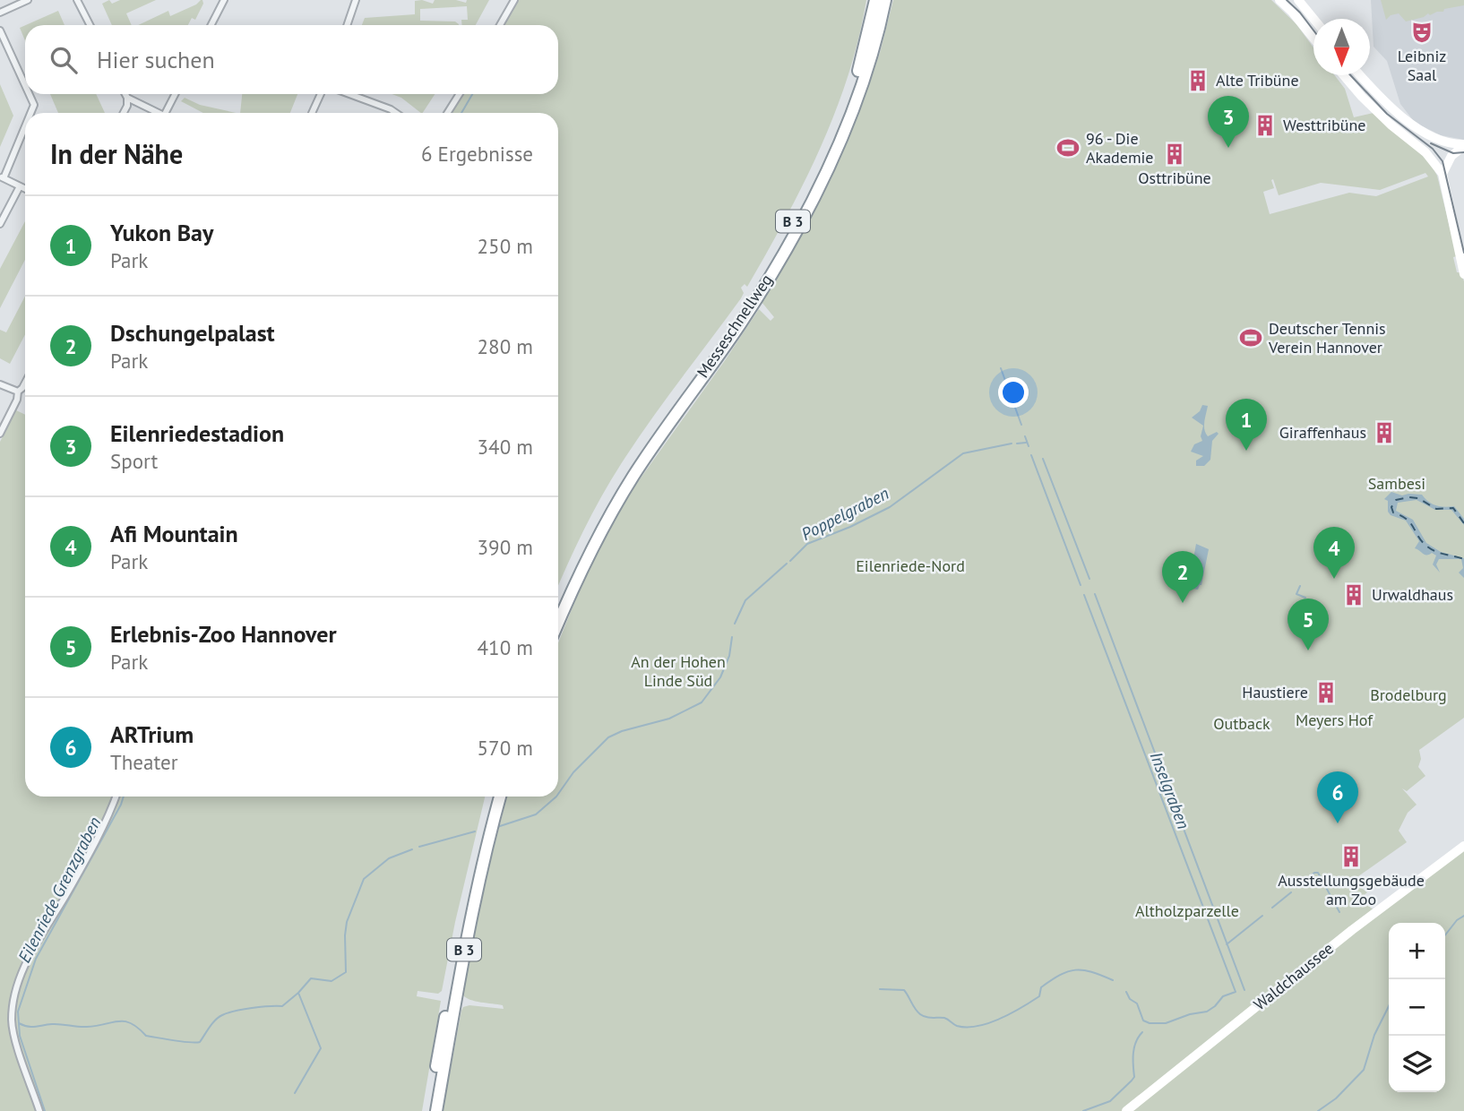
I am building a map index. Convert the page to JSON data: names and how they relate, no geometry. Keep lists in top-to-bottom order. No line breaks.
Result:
{"streets":{"highway":["B 3","Messeschnellweg"],"street":["Waldchaussee"]},"water":["Poppelgraben","Inselgraben","Eilenriede Grenzgraben"],"parks":["Sambesi","Eilenriede-Nord","An der Hohen Linde Süd","Brodelburg","Meyers Hof","Outback","Altholzparzelle"],"places":{"theatre":["Leibniz Saal"],"building":["Alte Tribüne","Westtribüne","Osttribüne","Giraffenhaus","Urwaldhaus","Haustiere","Ausstellungsgebäude am Zoo"],"sports":["96 - Die Akademie","Deutscher Tennis Verein Hannover"]},"north":"bottom","page":{"search":"Hier suchen","pins":["3","1","4","2","5","6"],"heading":["In der Nähe","6 Ergebnisse"],"list":[{"mark":"1","name":"Yukon Bay","note":"Park","value":"250 m"},{"mark":"2","name":"Dschungelpalast","note":"Park","value":"280 m"},{"mark":"3","name":"Eilenriedestadion","note":"Sport","value":"340 m"},{"mark":"4","name":"Afi Mountain","note":"Park","value":"390 m"},{"mark":"5","name":"Erlebnis-Zoo Hannover","note":"Park","value":"410 m"},{"mark":"6","name":"ARTrium","note":"Theater","value":"570 m"}],"map_buttons":["+","−"]}}
